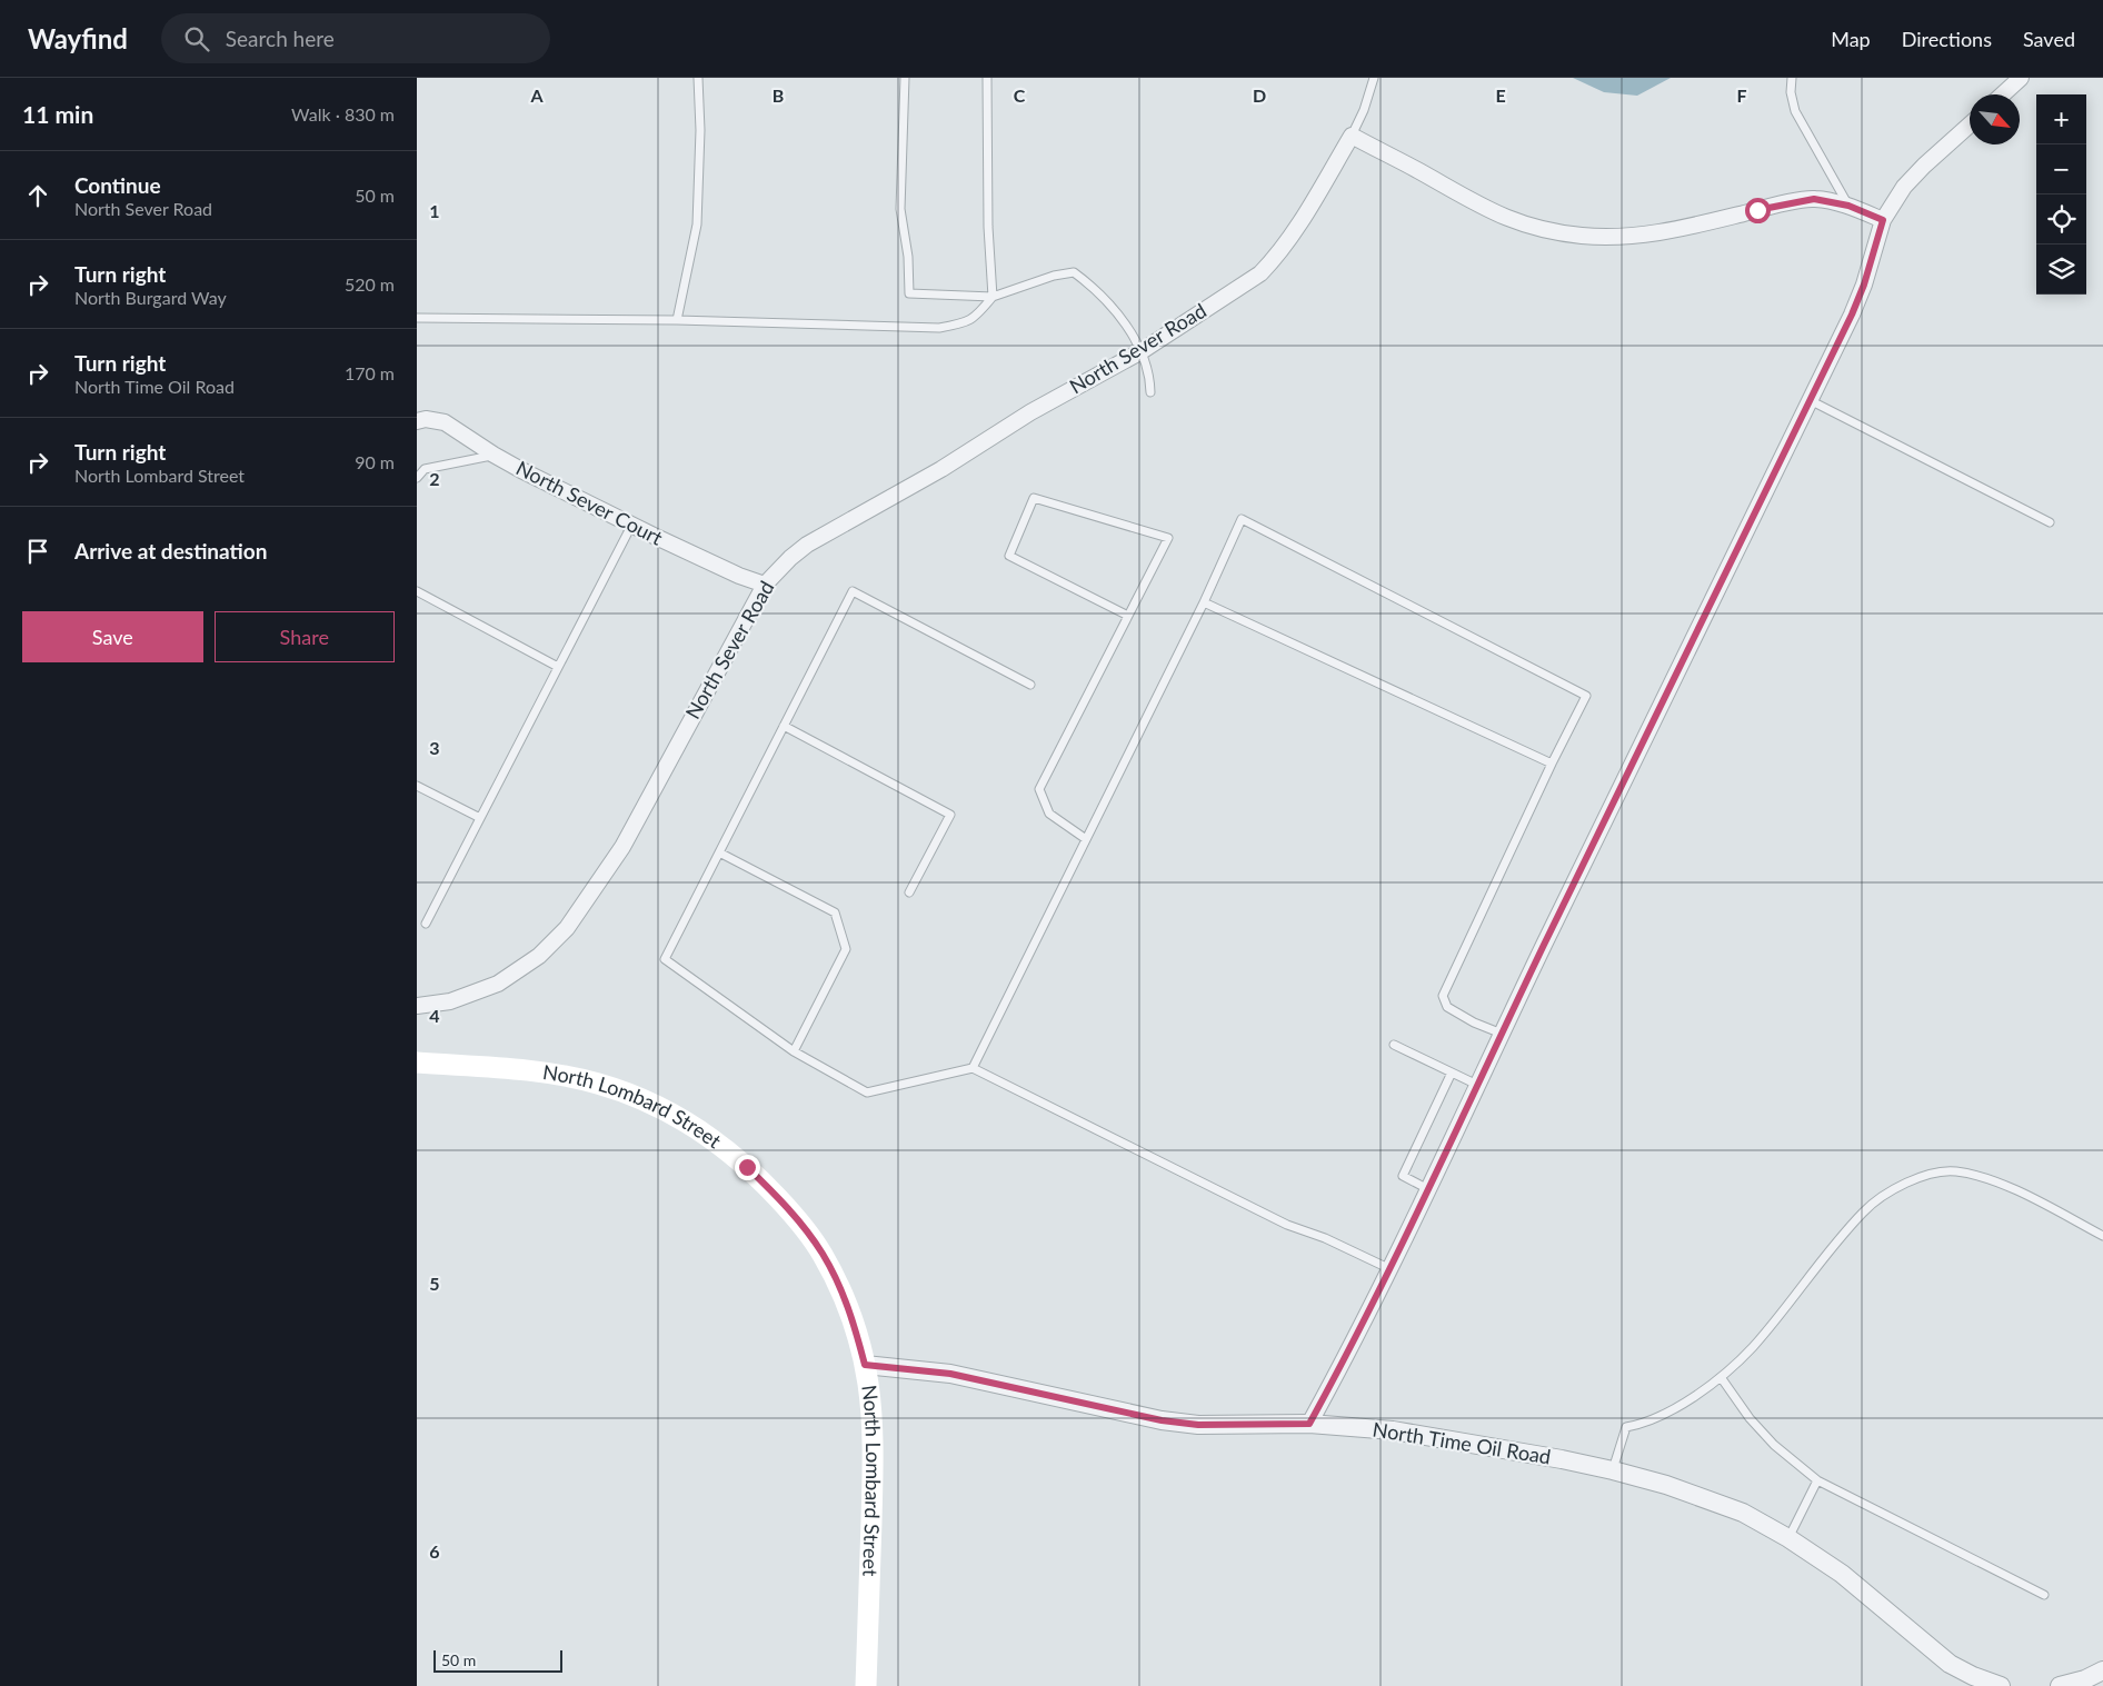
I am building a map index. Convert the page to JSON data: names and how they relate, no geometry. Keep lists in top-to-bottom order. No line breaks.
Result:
{"streets":{"main road":["North Lombard Street"],"street":["North Sever Road","North Sever Court","North Time Oil Road"]},"crossings":[["North Sever Road","North Sever Court"],["North Lombard Street","North Time Oil Road"]],"scale_bar":"50 m","north":"bottom right","page":{"header":"Wayfind","search":"Search here","nav":["Map","Directions","Saved"],"heading":["11 min","Walk · 830 m"],"map_buttons":["+","−"],"list":[["Continue","North Sever Road","50 m"],["Turn right","North Burgard Way","520 m"],["Turn right","North Time Oil Road","170 m"],["Turn right","North Lombard Street","90 m"],"Arrive at destination"],"buttons":["Save","Share"],"scale":"50 m"},"grid":{"columns":["A","B","C","D","E","F"],"rows":["1","2","3","4","5","6"]}}
